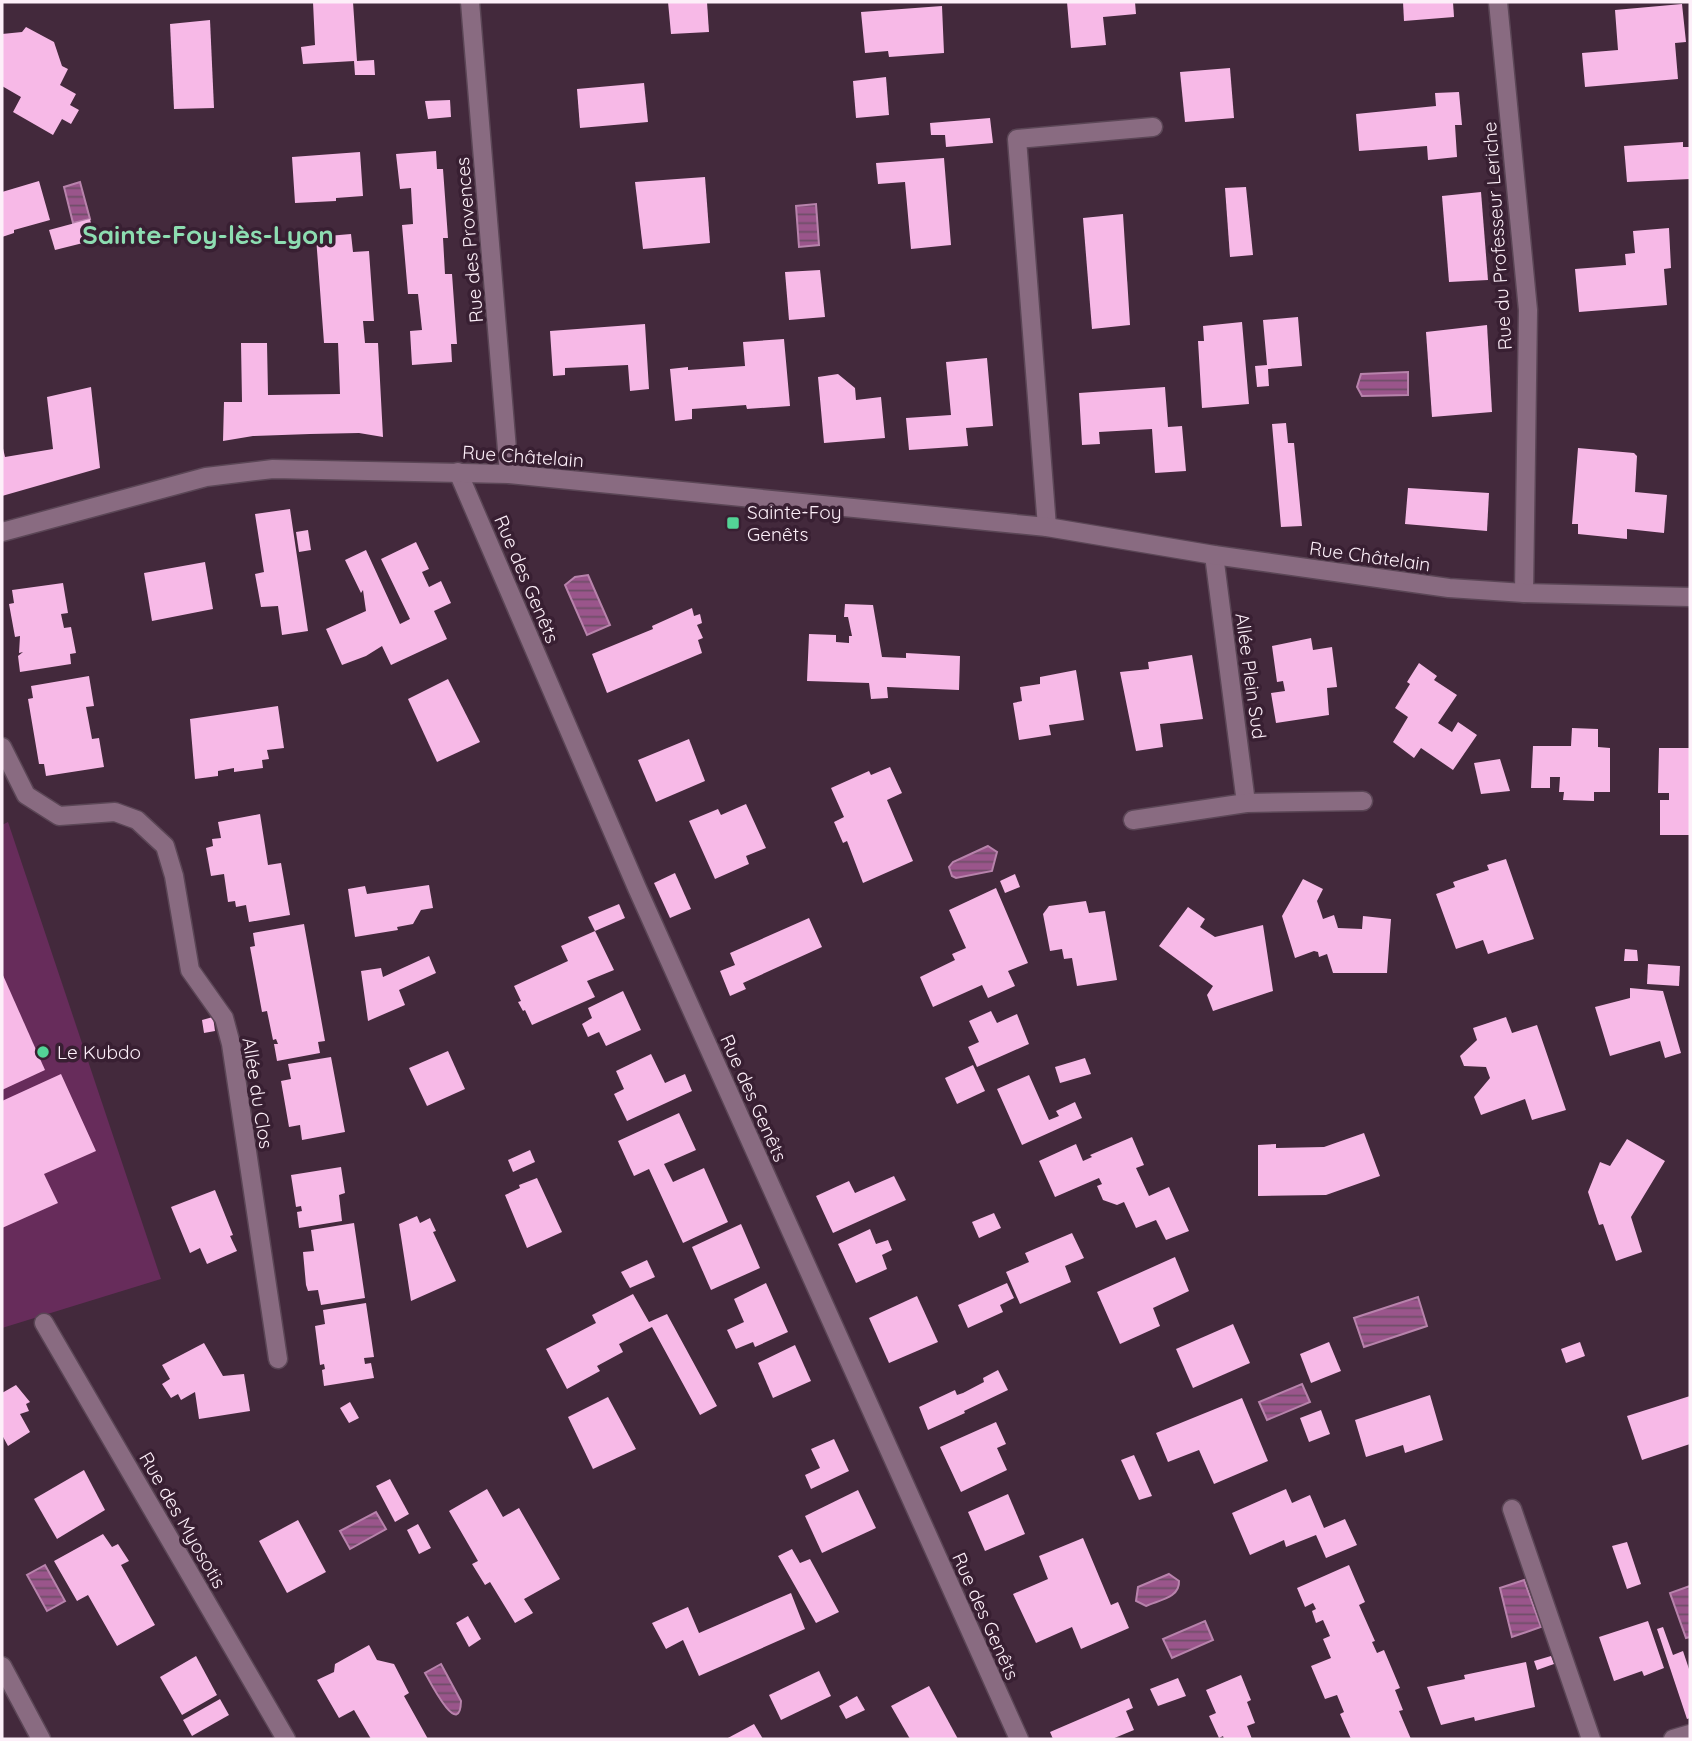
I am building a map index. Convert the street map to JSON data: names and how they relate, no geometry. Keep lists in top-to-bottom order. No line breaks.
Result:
{"streets":{"street":["Rue du Professeur Leriche","Rue des Provences","Rue Châtelain","Rue des Genêts","Allée Plein Sud","Allée du Clos","Rue des Myosotis"]},"crossings":[["Rue du Professeur Leriche","Rue Châtelain"],["Rue des Provences","Rue Châtelain"],["Rue Châtelain","Rue des Genêts"],["Rue Châtelain","Allée Plein Sud"]],"districts":["Sainte-Foy-lès-Lyon"],"places":{"transit":["Sainte-Foy Genêts"],"other":["Le Kubdo"]}}
